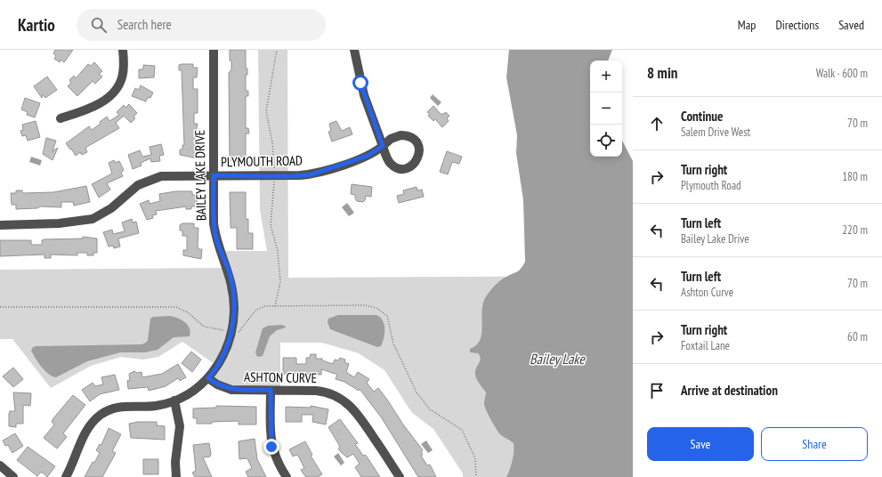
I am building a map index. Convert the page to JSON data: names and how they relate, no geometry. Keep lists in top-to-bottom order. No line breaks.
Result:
{"streets":{"street":["PLYMOUTH ROAD","BAILEY LAKE DRIVE","ASHTON CURVE"]},"crossings":[["PLYMOUTH ROAD","BAILEY LAKE DRIVE"],["BAILEY LAKE DRIVE","ASHTON CURVE"]],"water":["Bailey Lake"],"page":{"header":"Kartio","search":"Search here","nav":["Map","Directions","Saved"],"heading":["8 min","Walk · 600 m"],"map_buttons":["+","−"],"list":[["Continue","Salem Drive West","70 m"],["Turn right","Plymouth Road","180 m"],["Turn left","Bailey Lake Drive","220 m"],["Turn left","Ashton Curve","70 m"],["Turn right","Foxtail Lane","60 m"],"Arrive at destination"],"buttons":["Save","Share"]}}
